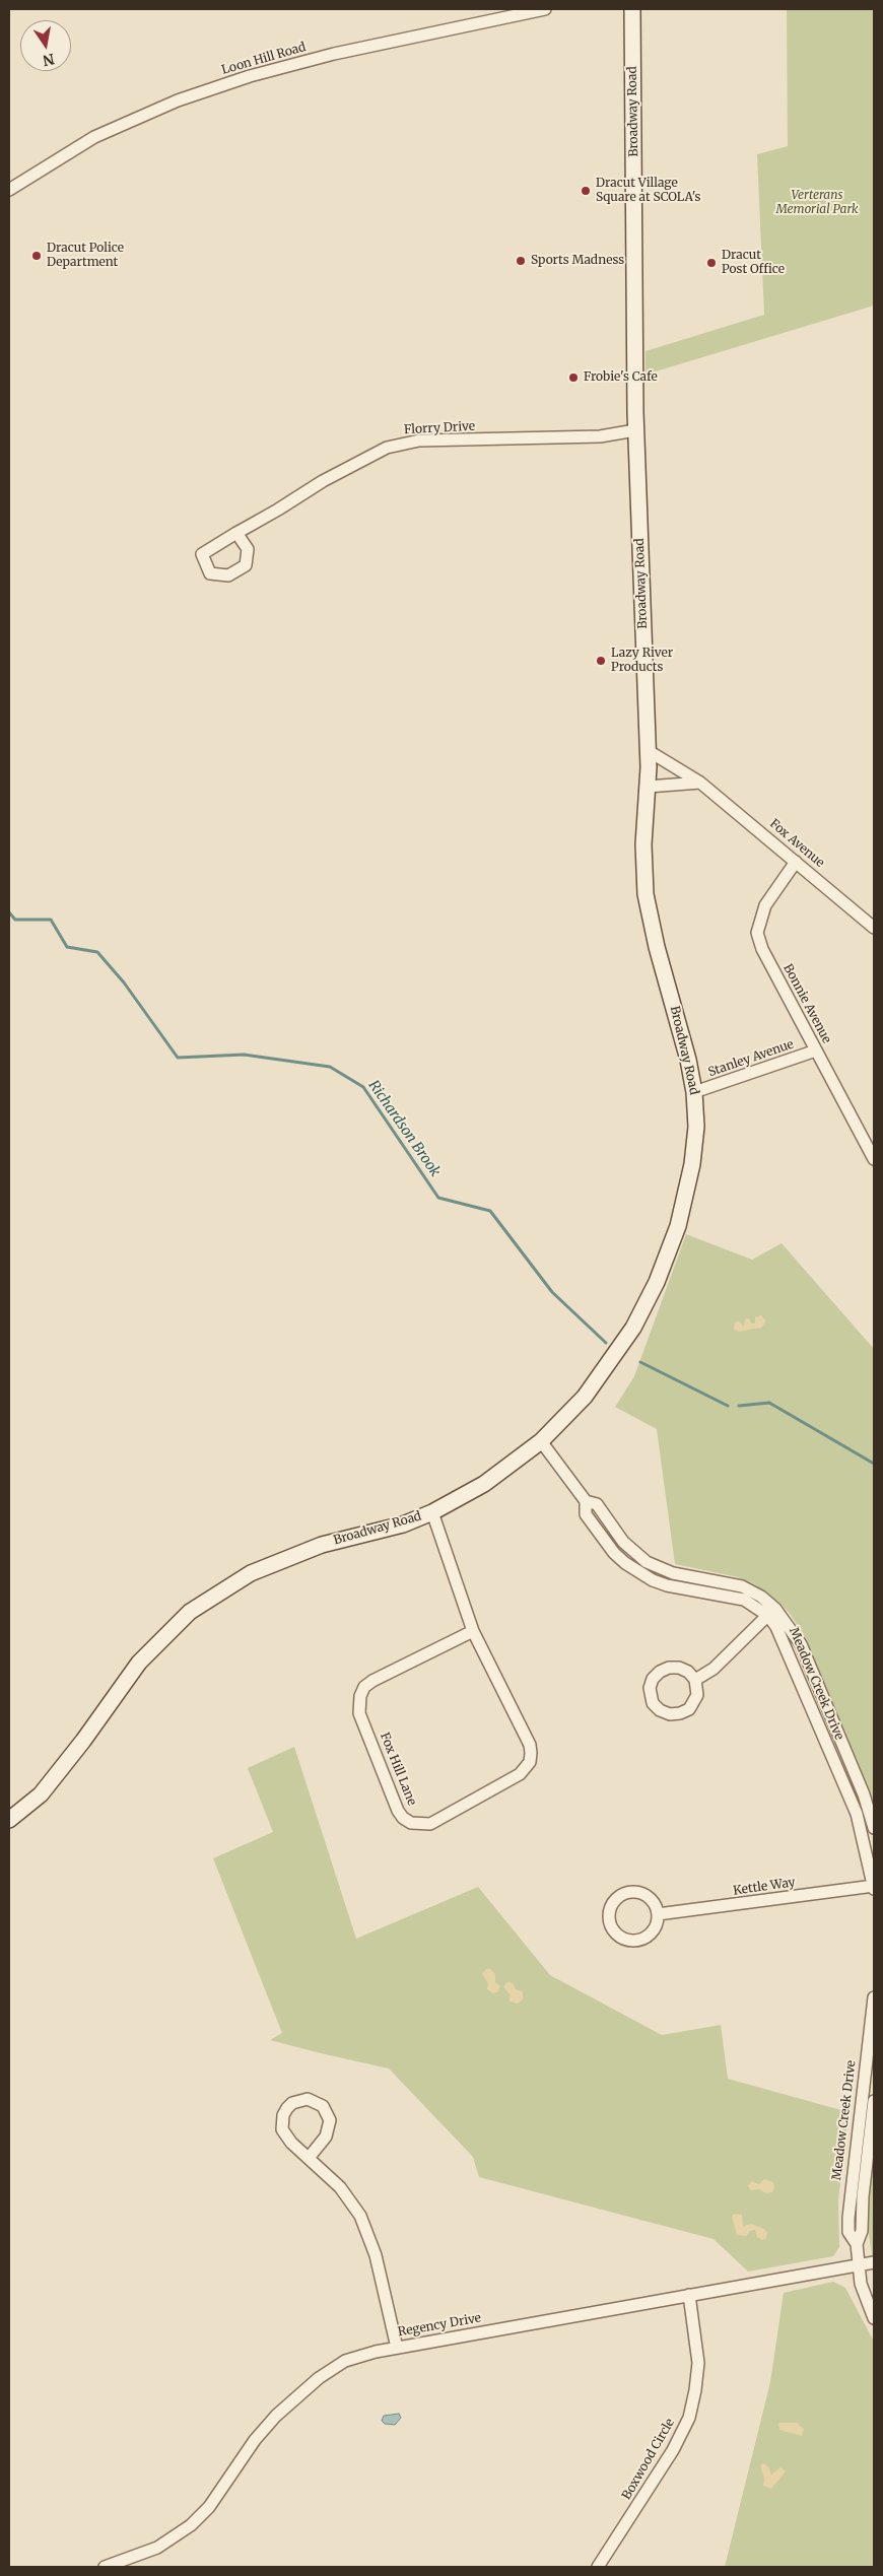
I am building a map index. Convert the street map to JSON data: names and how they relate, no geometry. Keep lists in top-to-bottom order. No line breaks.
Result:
{"streets":{"main road":["Broadway Road"],"street":["Loon Hill Road","Florry Drive","Fox Avenue","Bonnie Avenue","Stanley Avenue","Meadow Creek Drive","Fox Hill Lane","Kettle Way","Regency Drive","Boxwood Circle"]},"crossings":[["Broadway Road","Florry Drive"],["Broadway Road","Fox Avenue"],["Broadway Road","Stanley Avenue"],["Broadway Road","Meadow Creek Drive"],["Broadway Road","Fox Hill Lane"],["Fox Avenue","Bonnie Avenue"],["Bonnie Avenue","Stanley Avenue"],["Meadow Creek Drive","Kettle Way"],["Meadow Creek Drive","Regency Drive"],["Regency Drive","Boxwood Circle"]],"water":["Richardson Brook"],"parks":["Verterans Memorial Park"],"places":["Dracut Village Square at SCOLA's","Dracut Police Department","Sports Madness","Dracut Post Office","Frobie's Cafe","Lazy River Products"],"north":"bottom"}
